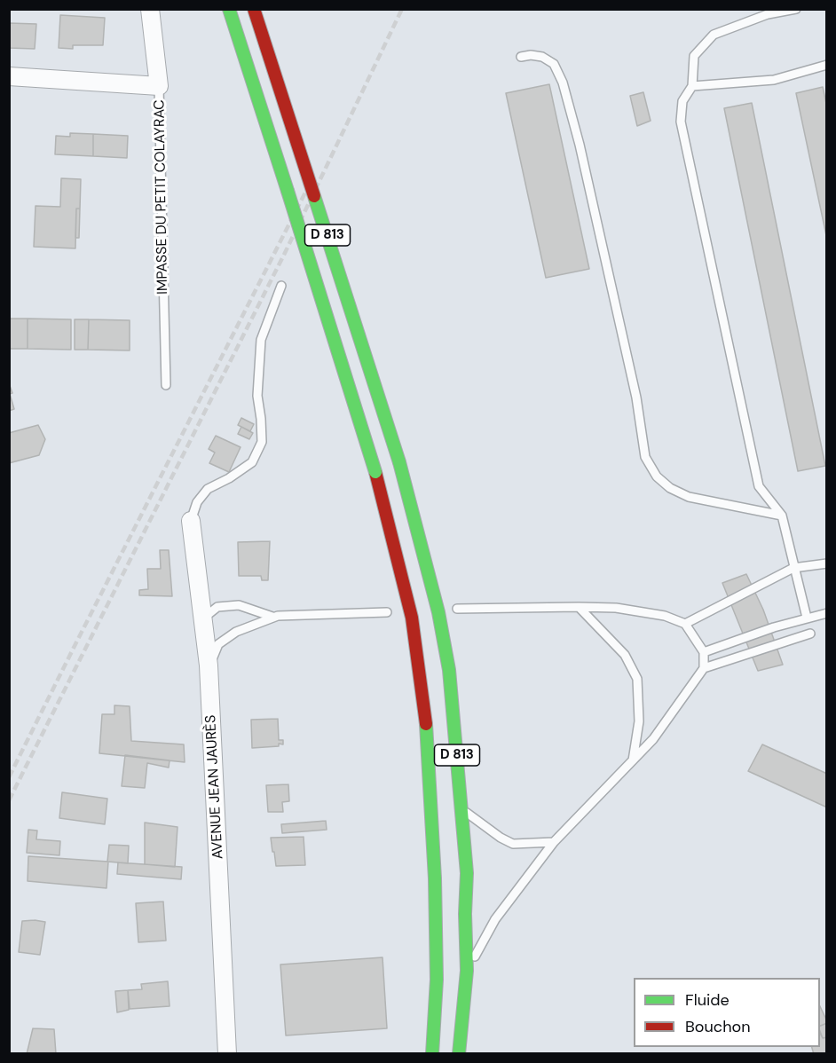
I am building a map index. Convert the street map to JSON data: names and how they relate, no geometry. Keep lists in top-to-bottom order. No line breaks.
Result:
{"streets":{"main road":["D 813"],"street":["IMPASSE DU PETIT COLAYRAC","AVENUE JEAN JAURÈS"]},"legend":["Fluide","Bouchon"]}
